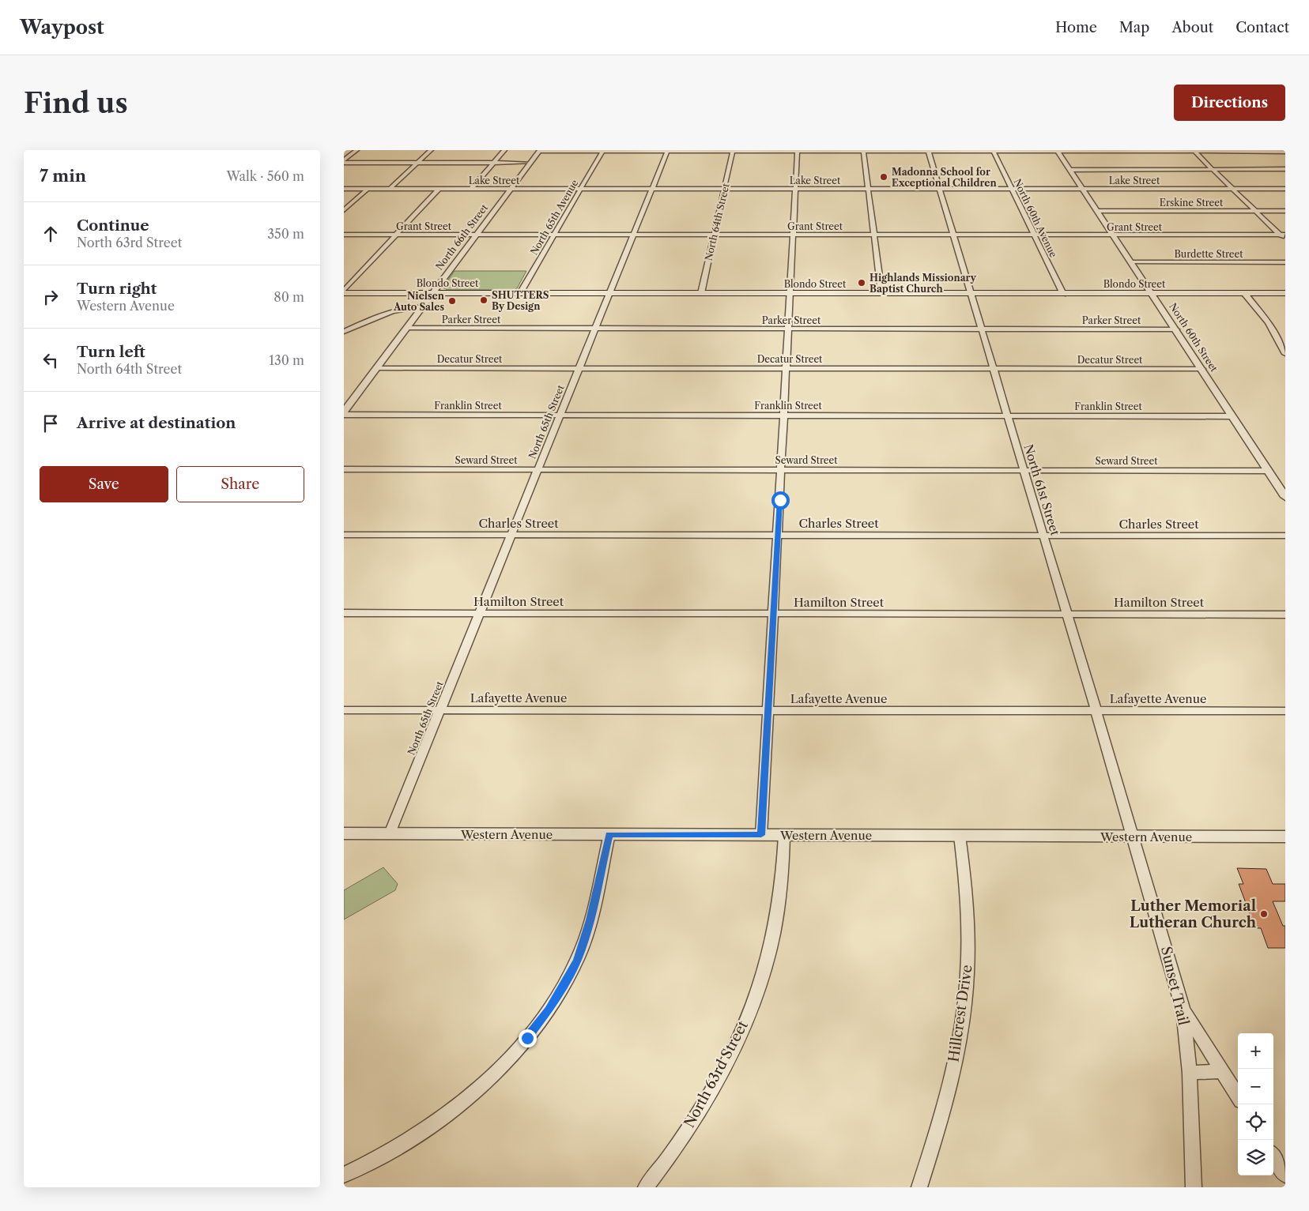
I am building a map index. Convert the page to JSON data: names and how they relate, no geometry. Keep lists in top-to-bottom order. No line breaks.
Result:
{"streets":{"main road":["Blondo Street"],"street":["Lake Street","Erskine Street","North 65th Avenue","North 60th Avenue","North 64th Street","Grant Street","North 66th Street","Burdette Street","Parker Street","North 60th Street","Decatur Street","Franklin Street","North 65th Street","Seward Street","North 61st Street","Charles Street","Hamilton Street","Lafayette Avenue","Western Avenue","Sunset Trail","Hillcrest Drive","North 63rd Street"]},"crossings":[["Lake Street","North 65th Avenue"],["Lake Street","North 60th Avenue"],["Lake Street","North 64th Street"],["Lake Street","North 66th Street"],["Lake Street","North 60th Street"],["Lake Street","North 65th Street"],["Lake Street","North 61st Street"],["Erskine Street","North 60th Street"],["North 65th Avenue","Grant Street"],["North 65th Avenue","Blondo Street"],["North 60th Avenue","Grant Street"],["North 60th Avenue","Blondo Street"],["North 64th Street","Grant Street"],["North 64th Street","Blondo Street"],["Grant Street","North 66th Street"],["Grant Street","North 60th Street"],["Grant Street","North 65th Street"],["Grant Street","North 61st Street"],["North 66th Street","Blondo Street"],["North 66th Street","Parker Street"],["North 66th Street","Decatur Street"],["Burdette Street","North 60th Street"],["Blondo Street","North 60th Street"],["Blondo Street","North 65th Street"],["Blondo Street","North 61st Street"],["Parker Street","North 60th Street"],["Parker Street","North 65th Street"],["Parker Street","North 61st Street"],["North 60th Street","Decatur Street"],["North 60th Street","Franklin Street"],["North 60th Street","Seward Street"],["Decatur Street","North 65th Street"],["Decatur Street","North 61st Street"],["Franklin Street","North 65th Street"],["Franklin Street","North 61st Street"],["North 65th Street","Seward Street"],["North 65th Street","Charles Street"],["North 65th Street","Hamilton Street"],["North 65th Street","Lafayette Avenue"],["North 65th Street","Western Avenue"],["Seward Street","North 61st Street"],["North 61st Street","Charles Street"],["North 61st Street","Hamilton Street"],["North 61st Street","Lafayette Avenue"],["North 61st Street","Western Avenue"],["North 61st Street","Sunset Trail"],["Western Avenue","Sunset Trail"],["Western Avenue","Hillcrest Drive"],["Western Avenue","North 63rd Street"]],"places":["Madonna School for Exceptional Children","Highlands Missionary Baptist Church","SHUTTERS By Design","Nielsen Auto Sales","Luther Memorial Lutheran Church"],"page":{"header":"Waypost","nav":["Home","Map","About","Contact"],"buttons":["Directions",["Save","Share"]],"title":"Find us","heading":["7 min","Walk · 560 m"],"list":[["Continue","North 63rd Street","350 m"],["Turn right","Western Avenue","80 m"],["Turn left","North 64th Street","130 m"],"Arrive at destination"],"map_buttons":["+","−"]}}
